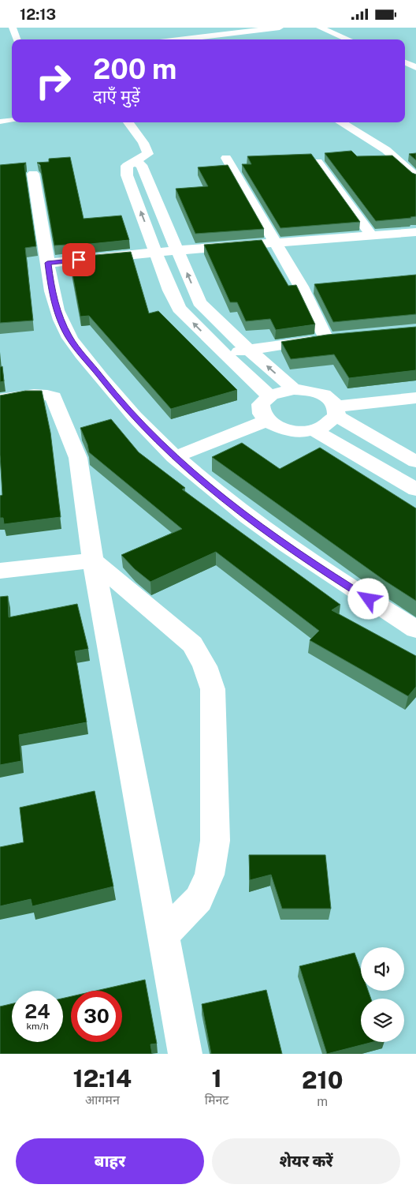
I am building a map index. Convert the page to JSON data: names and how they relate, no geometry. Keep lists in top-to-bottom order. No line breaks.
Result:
{"page":{"status":"12:13","turn":["200 m","दाएँ मुड़ें"],"speed":"24 km/h","limit":"30","eta":["12:14","आगमन","1","मिनट","210","m"],"buttons":["बाहर","शेयर करें"]}}
